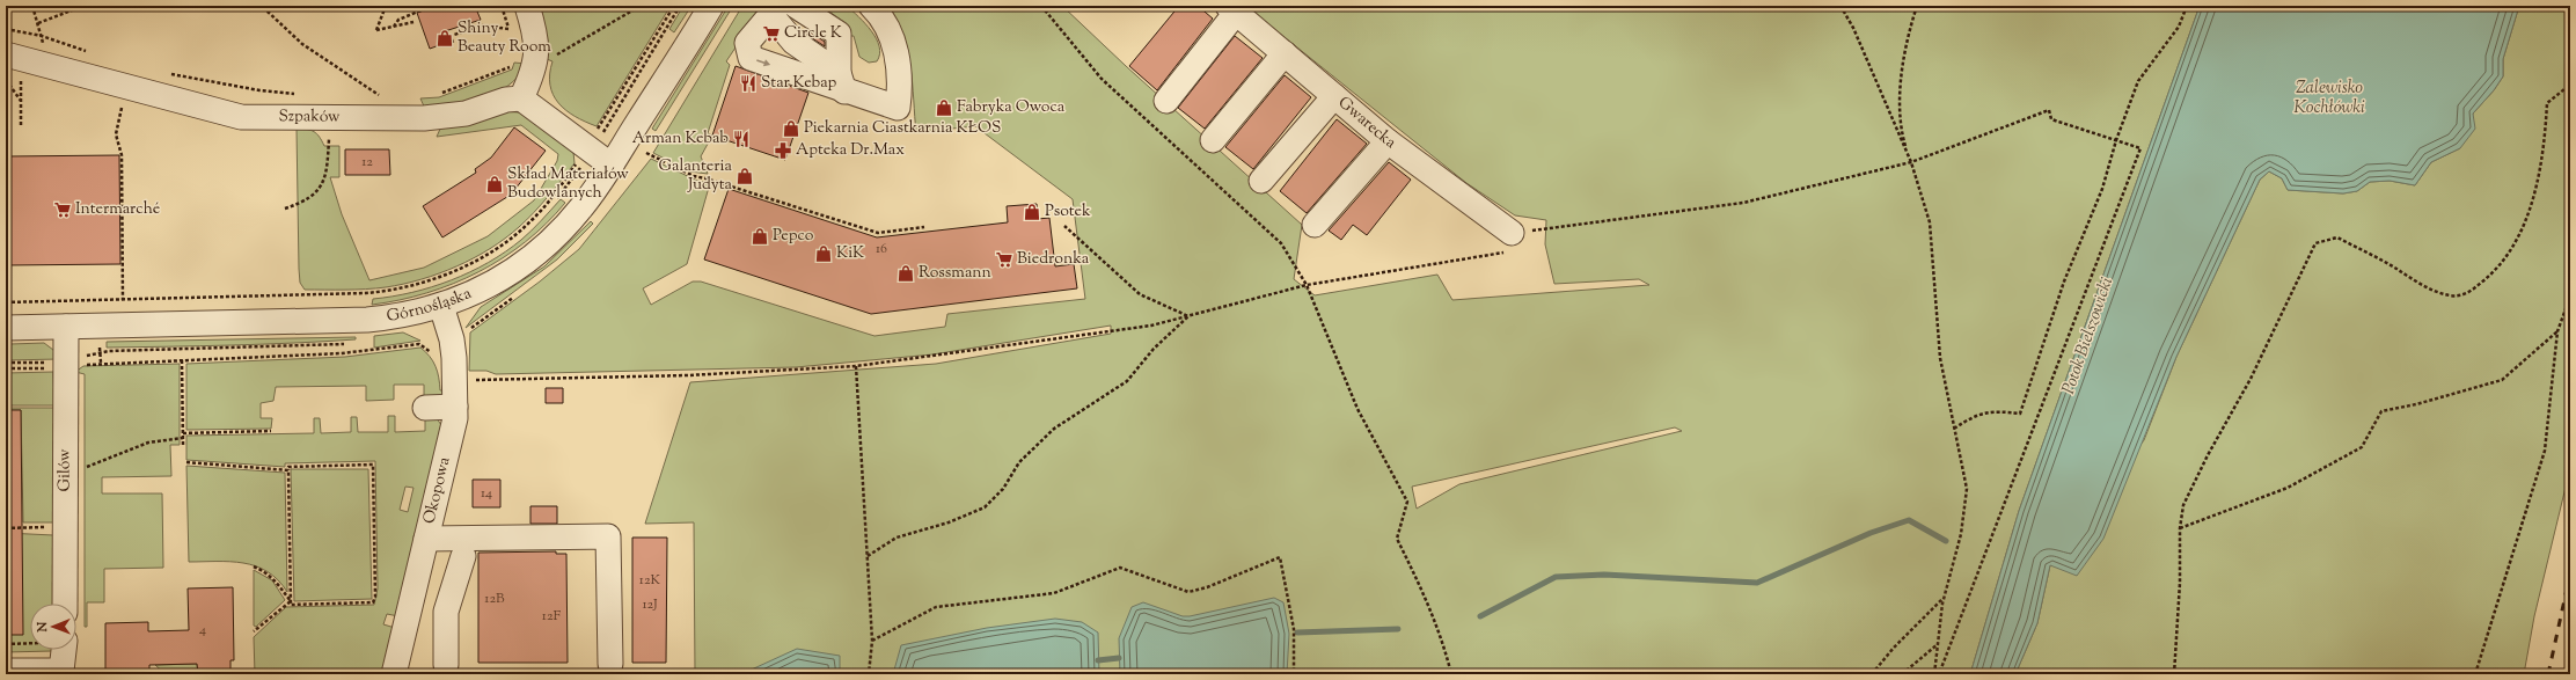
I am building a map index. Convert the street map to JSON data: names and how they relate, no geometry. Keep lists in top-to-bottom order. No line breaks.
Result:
{"streets":{"street":["Szpaków","Gwarecka","Górnośląska","Gilów","Okopowa"]},"crossings":[["Górnośląska","Gilów"],["Górnośląska","Okopowa"]],"water":["Zalewisko Kochłówki","Potok Bielszowicki"],"places":{"supermarket":["Circle K","Intermarché","Biedronka"],"shop":["Shiny Beauty Room","Fabryka Owoca","Piekarnia Ciastkarnia KŁOS","Galanteria Judyta","Skład Materiałów Budowlanych","Psotek","Pepco","KiK","Rossmann"],"restaurant":["Star Kebap","Arman Kebab"],"pharmacy":["Apteka Dr.Max"]},"house_numbers":["12","16","14","12K","12B","12J","12F","4"],"north":"left"}
